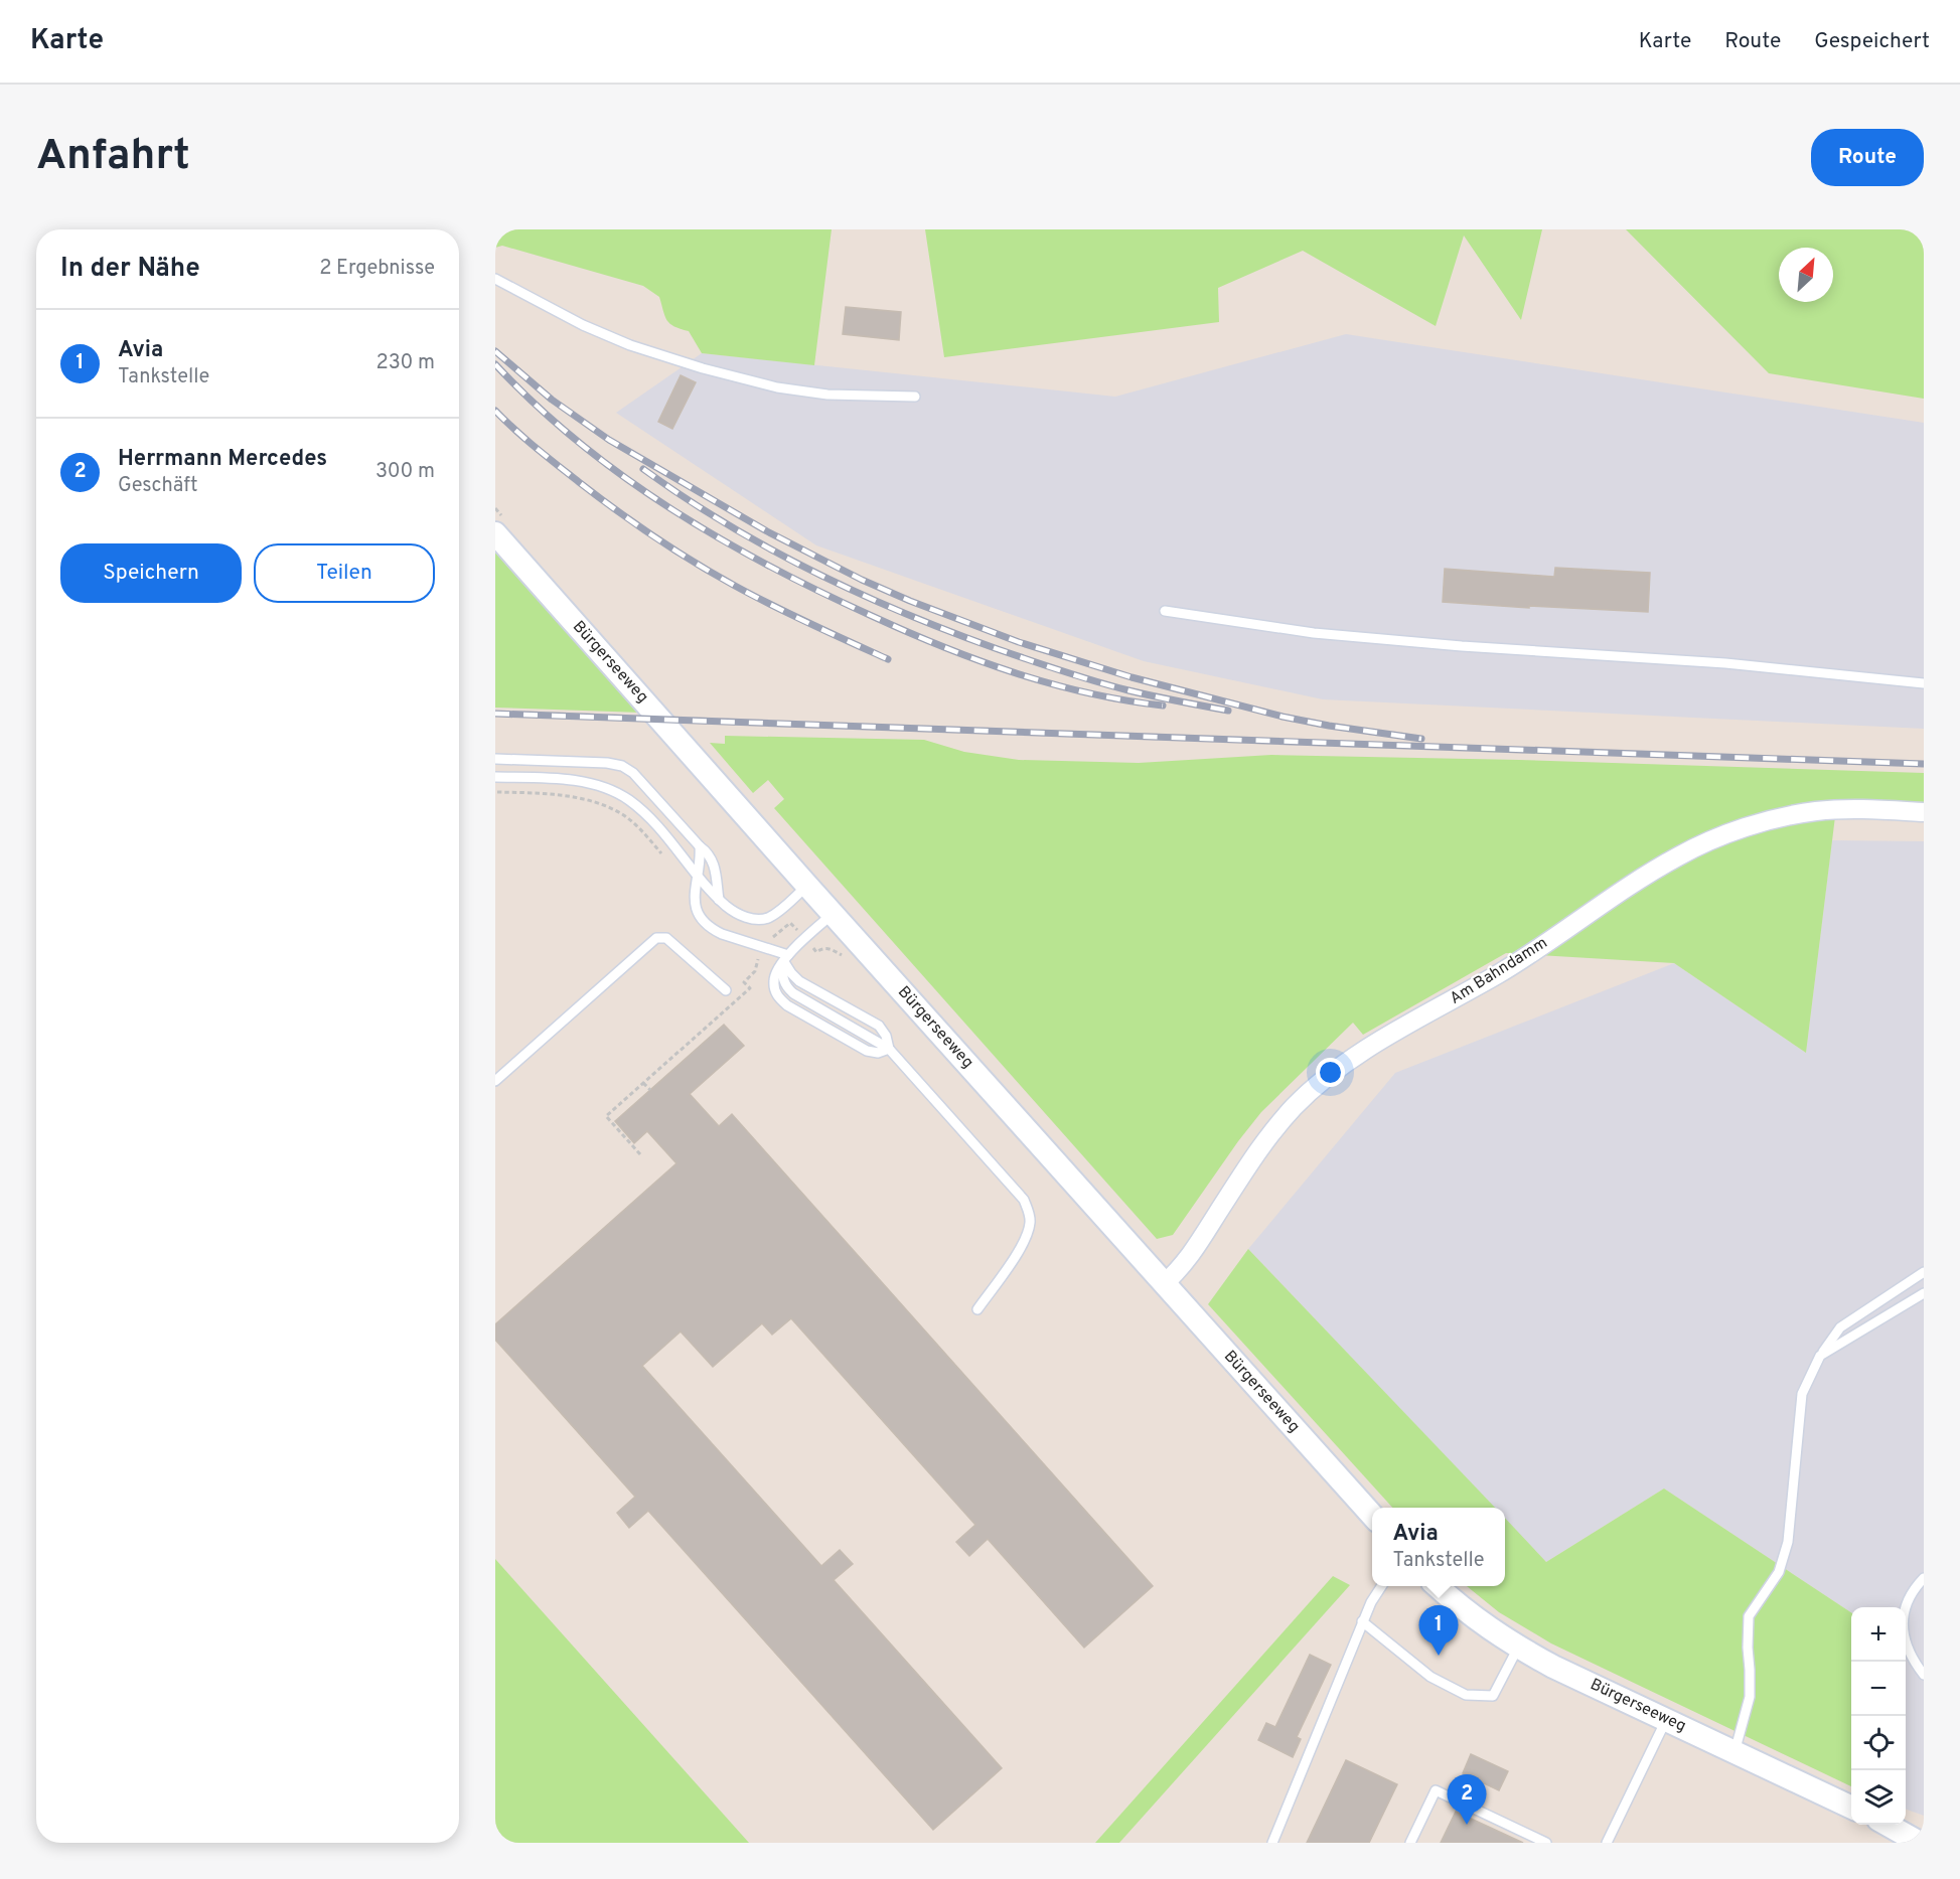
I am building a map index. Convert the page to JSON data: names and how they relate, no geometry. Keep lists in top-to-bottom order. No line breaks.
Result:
{"streets":{"street":["Bürgerseeweg","Am Bahndamm"]},"crossings":[["Bürgerseeweg","Am Bahndamm"]],"north":"top right","page":{"header":"Karte","nav":["Karte","Route","Gespeichert"],"buttons":["Route",["Speichern","Teilen"]],"title":"Anfahrt","heading":["In der Nähe","2 Ergebnisse"],"list":[{"mark":"1","name":"Avia","note":"Tankstelle","value":"230 m"},{"mark":"2","name":"Herrmann Mercedes","note":"Geschäft","value":"300 m"}],"popup":["Avia","Tankstelle"],"pins":["1","2"],"map_buttons":["+","−"]}}
